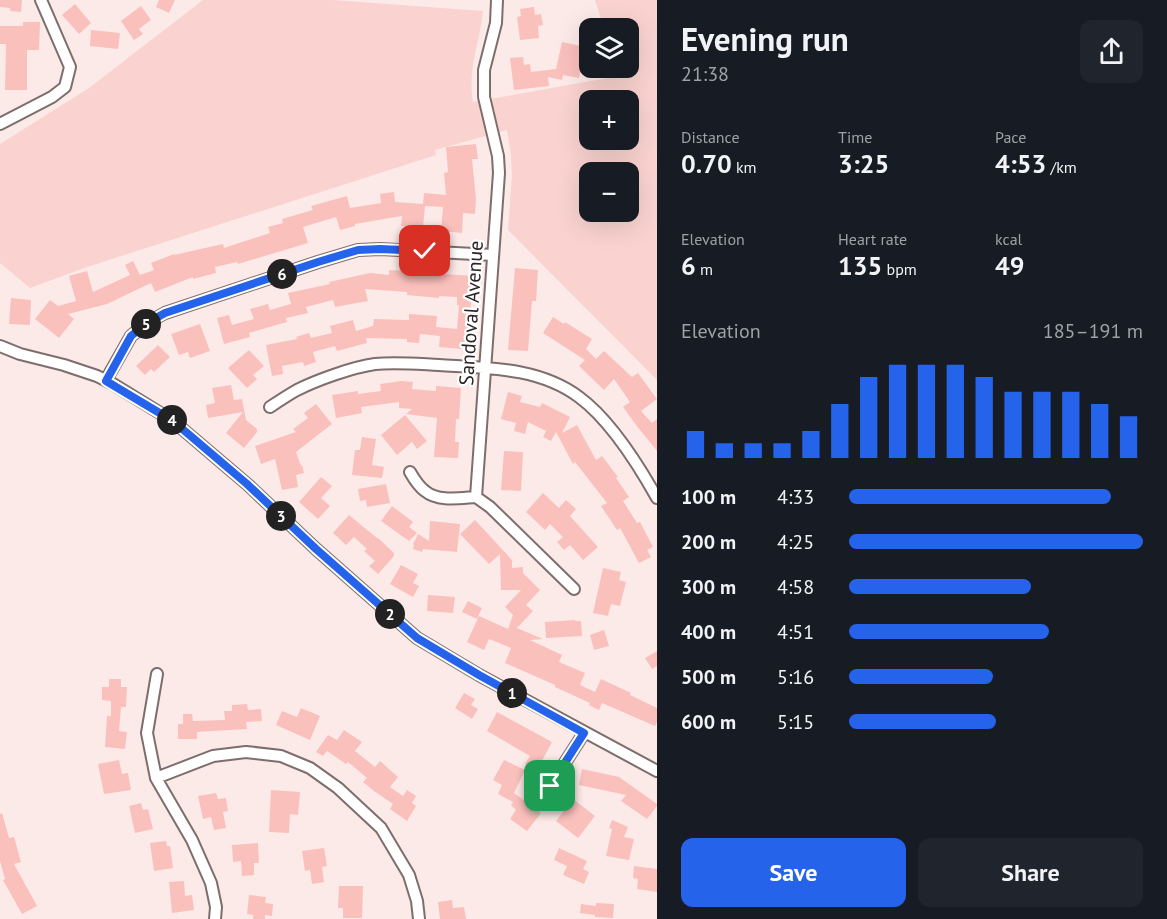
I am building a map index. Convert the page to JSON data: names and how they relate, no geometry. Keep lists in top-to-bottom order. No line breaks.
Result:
{"streets":{"street":["Sandoval Avenue"]},"page":{"heading":["Evening run","21:38"],"map_buttons":["+","−"],"stats":[["Distance","0.70 km"],["Time","3:25"],["Pace","4:53 /km"],["Elevation","6 m"],["Heart rate","135 bpm"],["kcal","49"]],"pins":["6","5","4","3","2","1"],"chart":["Elevation","185–191 m"],"list":[{"name":"100 m","note":"4:33"},{"name":"200 m","note":"4:25"},{"name":"300 m","note":"4:58"},{"name":"400 m","note":"4:51"},{"name":"500 m","note":"5:16"},{"name":"600 m","note":"5:15"}],"buttons":["Save","Share"]}}
